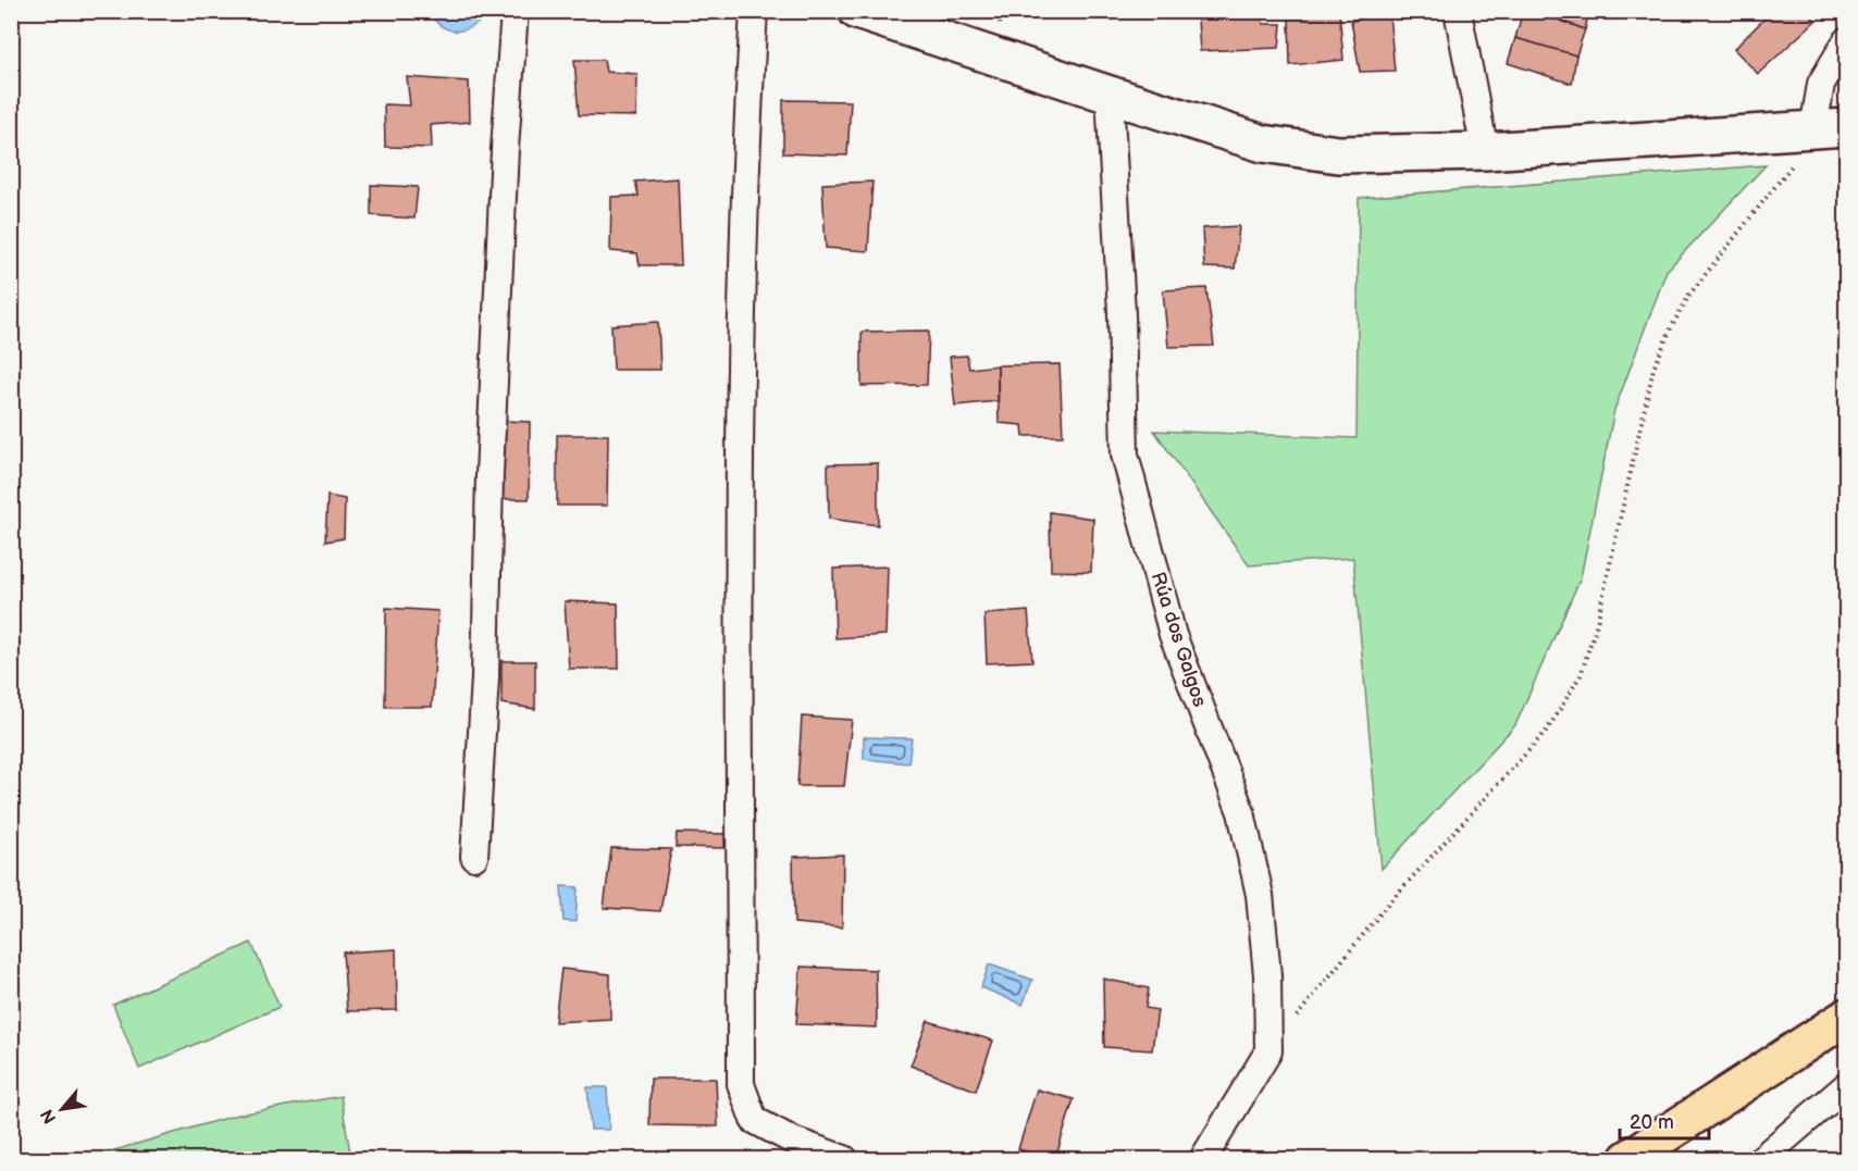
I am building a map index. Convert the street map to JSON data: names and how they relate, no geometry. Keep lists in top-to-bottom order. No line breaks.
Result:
{"streets":{"street":["Rúa dos Galgos"]},"scale_bar":"20 m","north":"bottom left"}
